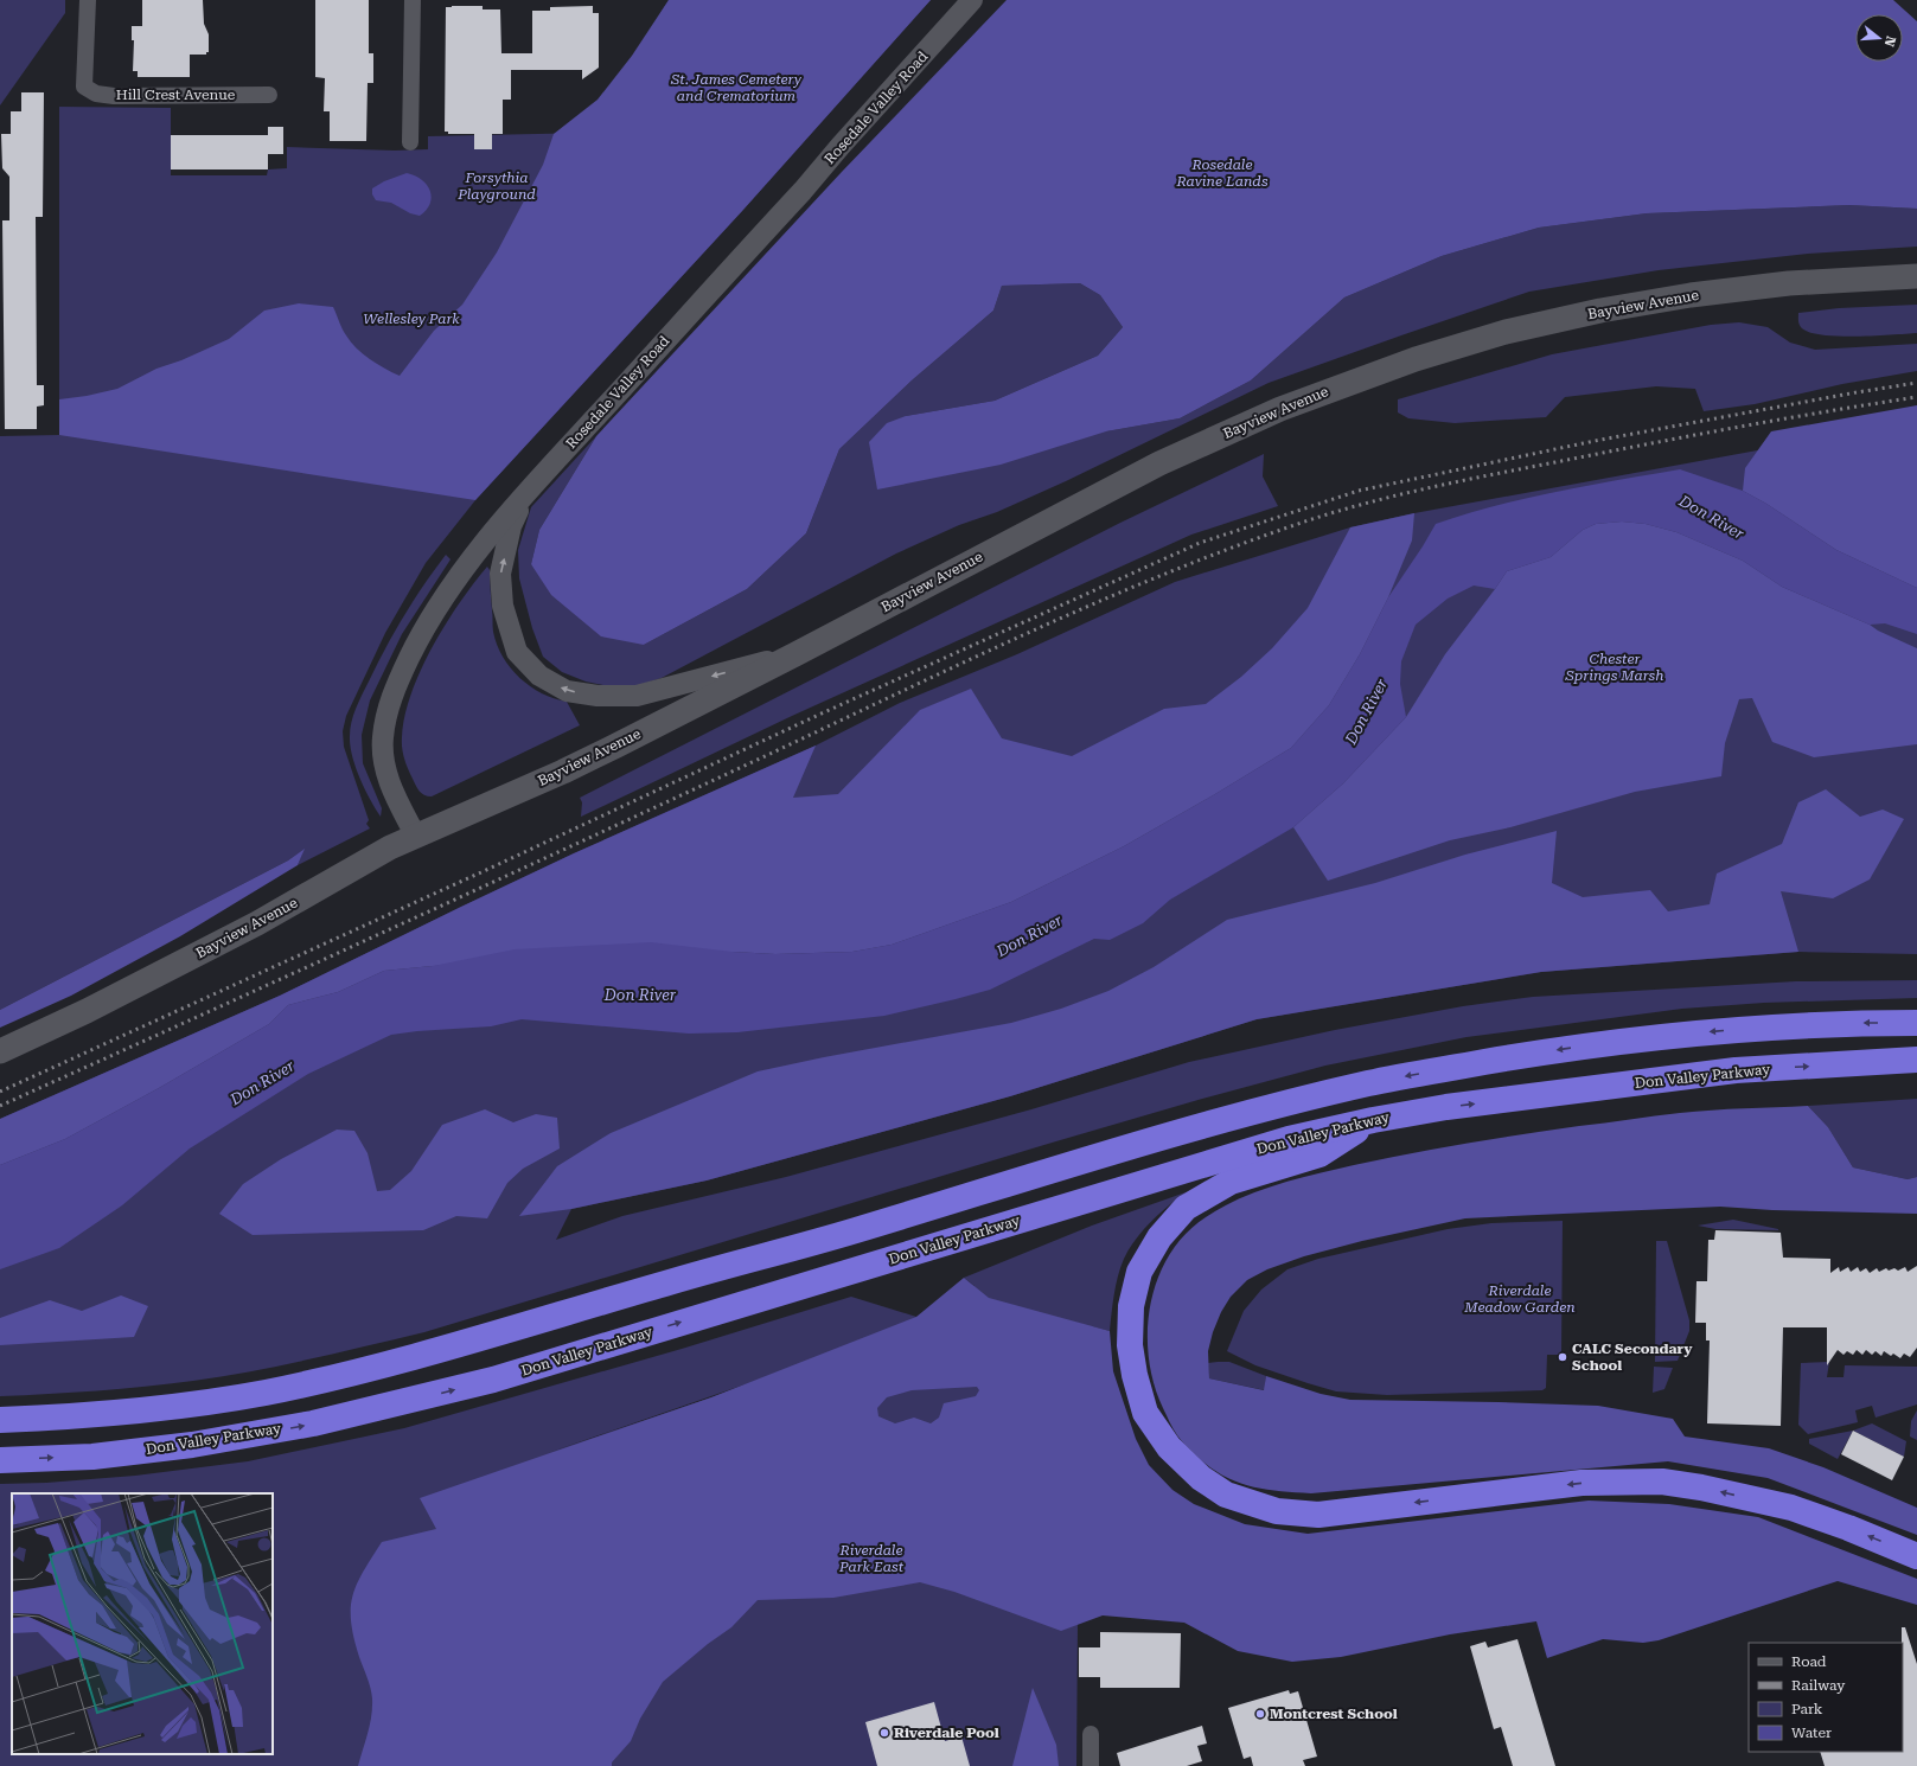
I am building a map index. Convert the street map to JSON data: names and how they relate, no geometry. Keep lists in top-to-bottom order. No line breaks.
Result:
{"streets":{"highway":["Don Valley Parkway"],"main road":["Bayview Avenue"],"street":["Hill Crest Avenue","Rosedale Valley Road"]},"crossings":[["Rosedale Valley Road","Bayview Avenue"]],"water":["Don River"],"parks":["St. James Cemetery and Crematorium","Rosedale Ravine Lands","Forsythia Playground","Wellesley Park","Chester Springs Marsh","Riverdale Meadow Garden","Riverdale Park East"],"places":["CALC Secondary School","Montcrest School","Riverdale Pool"],"legend":["Road","Railway","Park","Water"],"north":"right"}
